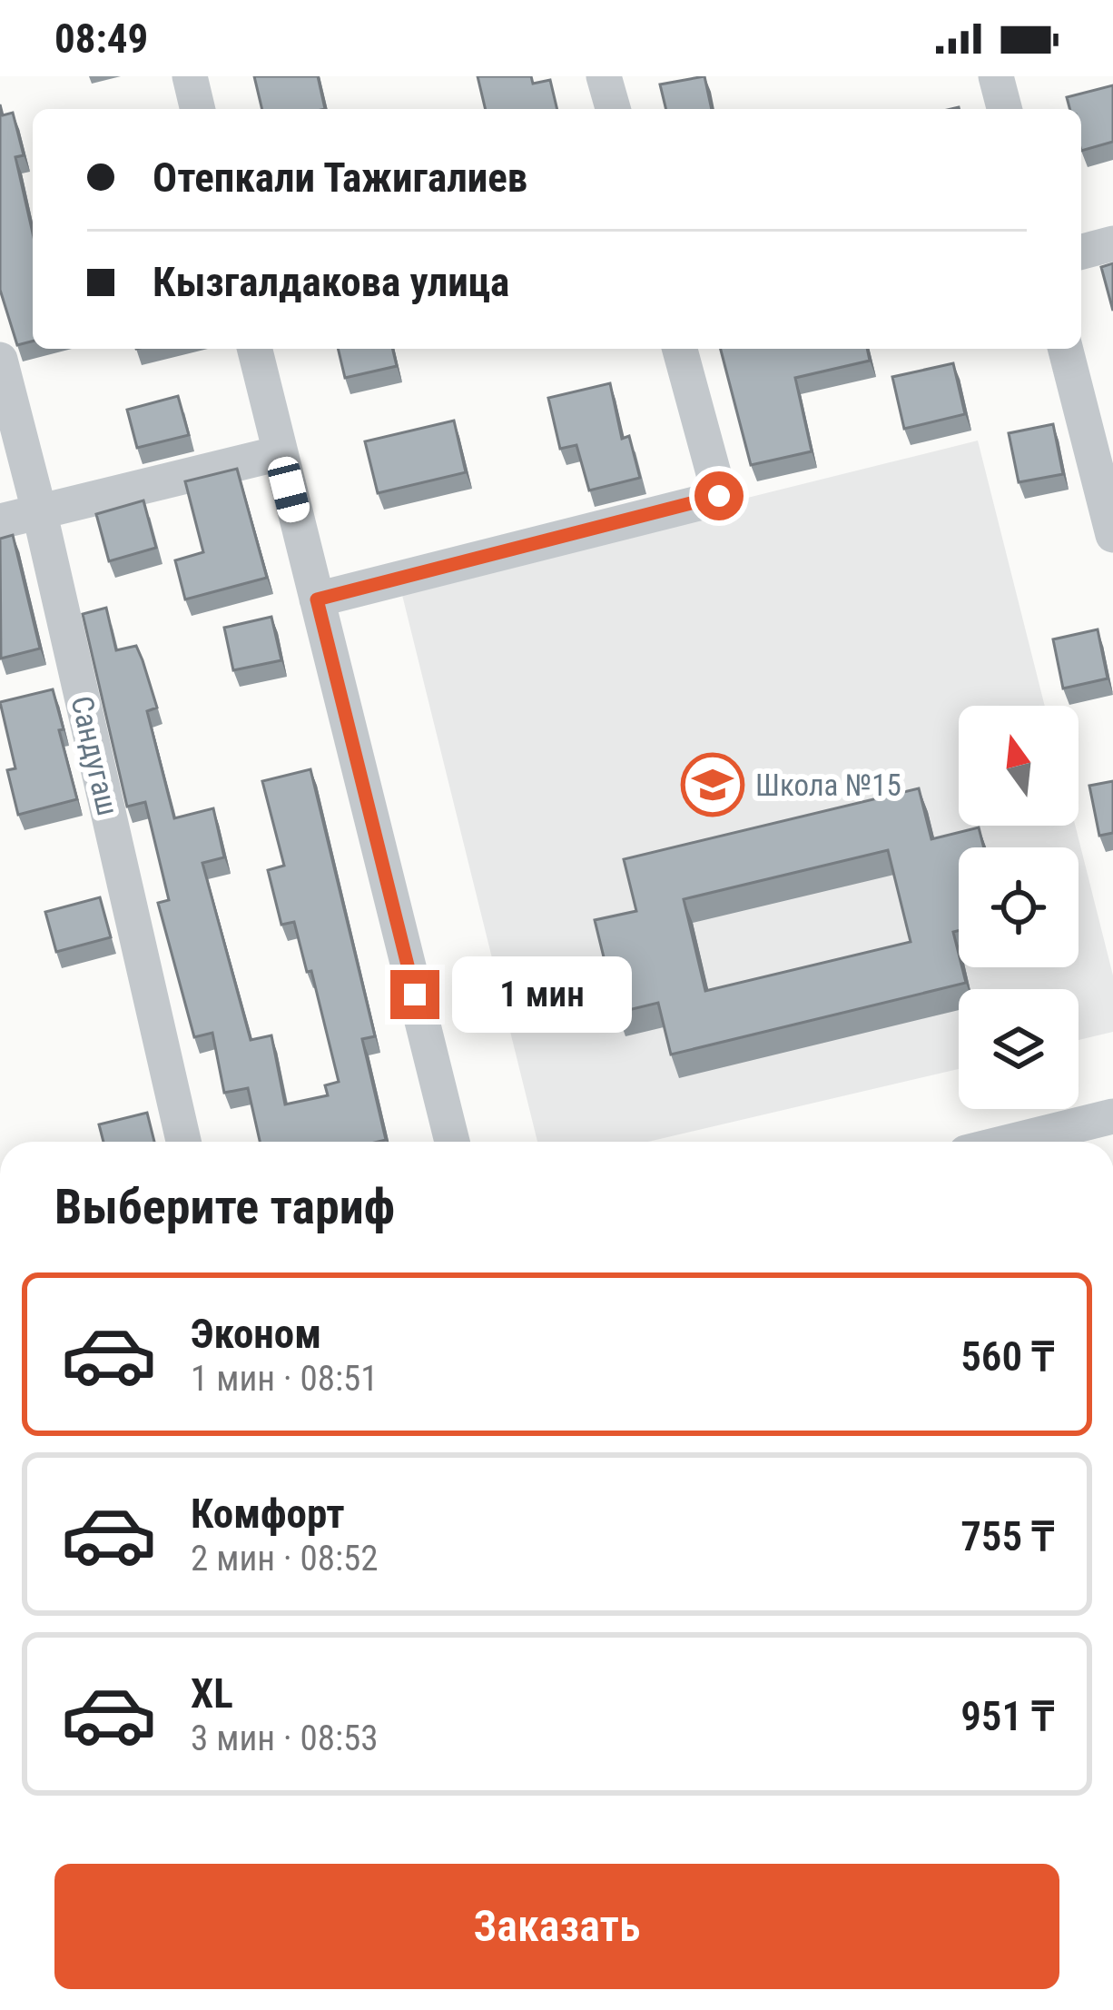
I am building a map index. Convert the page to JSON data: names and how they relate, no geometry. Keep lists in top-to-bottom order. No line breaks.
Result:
{"streets":{"street":["Сандугаш"]},"places":{"school or university":["Школа №15"]},"north":"top","page":{"status":"08:49","banner":["Отепкали Тажигалиев","Кызгалдакова улица"],"bubble":"1 мин","heading":"Выберите тариф","list":[{"name":"Эконом","note":"1 мин · 08:51","value":"560 ₸"},{"name":"Комфорт","note":"2 мин · 08:52","value":"755 ₸"},{"name":"XL","note":"3 мин · 08:53","value":"951 ₸"}],"buttons":"Заказать"}}
